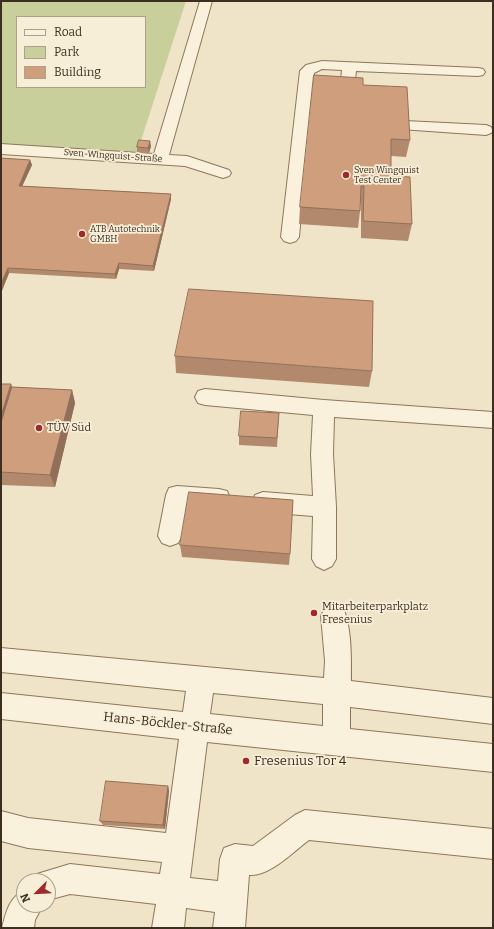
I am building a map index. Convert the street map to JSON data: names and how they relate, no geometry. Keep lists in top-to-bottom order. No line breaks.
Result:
{"streets":{"street":["Sven-Wingquist-Straße","Hans-Böckler-Straße"]},"places":["Sven Wingquist Test Center","ATB Autotechnik GMBH","TÜV Süd","Mitarbeiterparkplatz Fresenius","Fresenius Tor 4"],"legend":["Road","Park","Building"],"north":"bottom left"}
